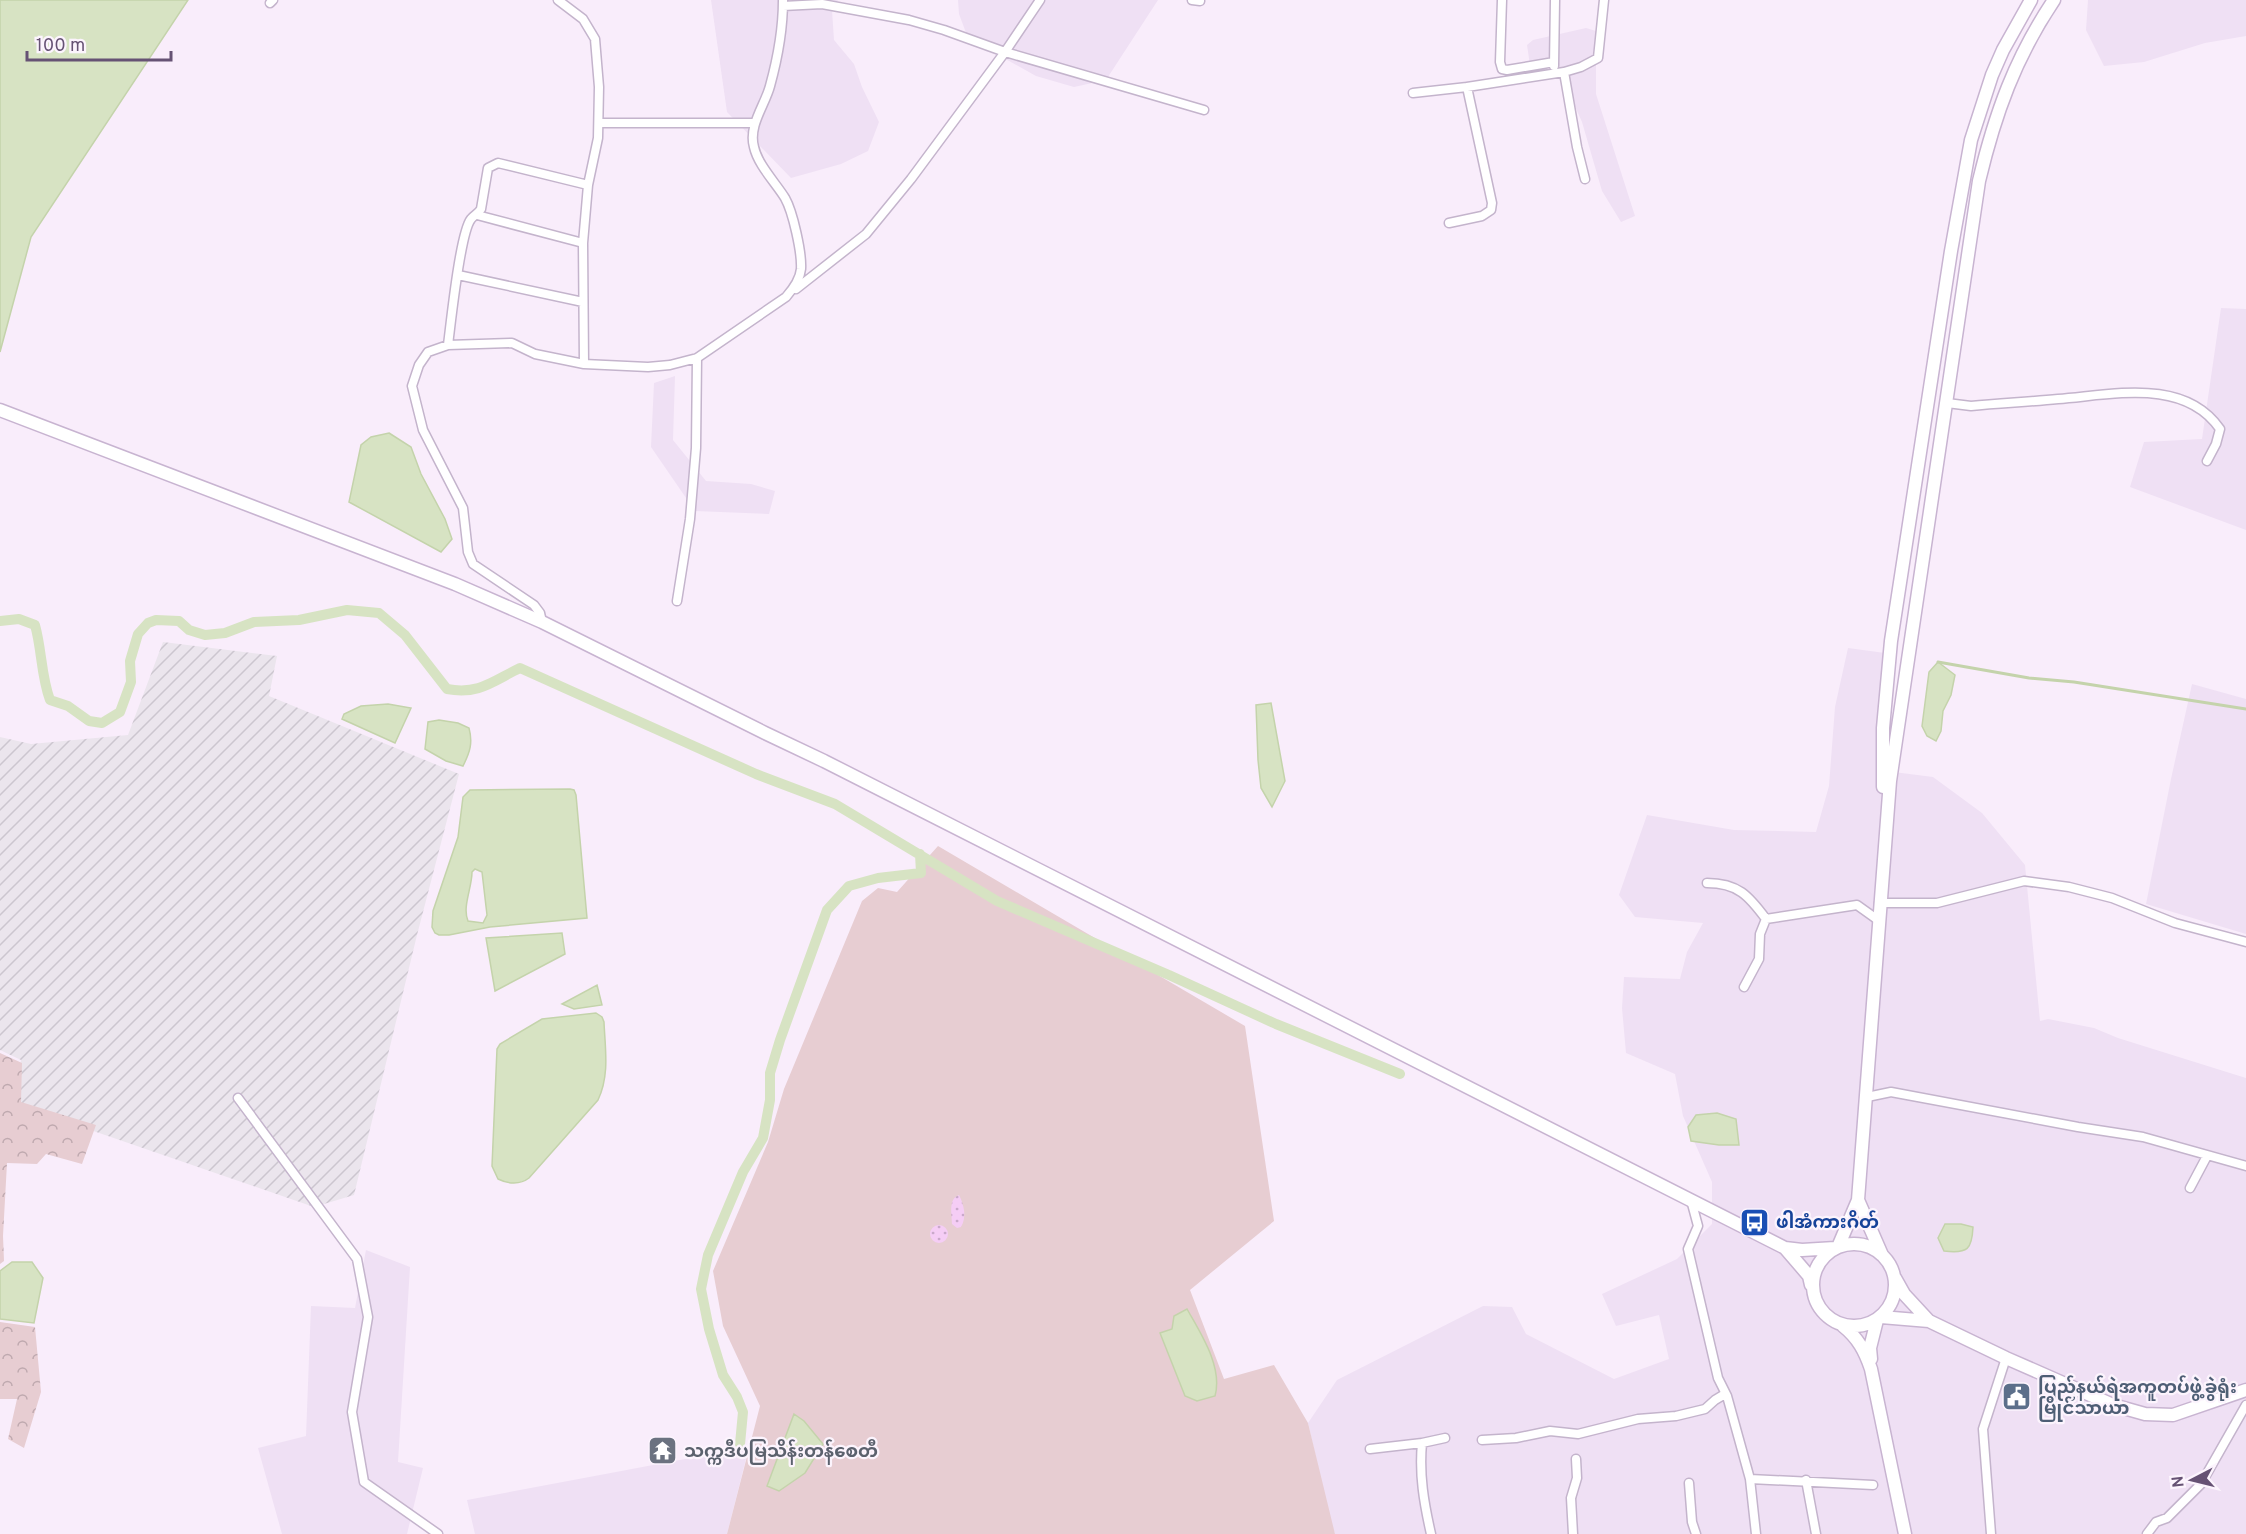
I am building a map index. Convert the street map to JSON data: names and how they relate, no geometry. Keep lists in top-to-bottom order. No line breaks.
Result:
{"places":{"bus stop":["ဖါအံကားဂိတ်"],"public building":["ပြည်နယ်ရဲအကူတပ်ဖွဲ့ခွဲရုံး မြိုင်သာယာ"],"temple":["သက္ကဒီပမြသိန်းတန်စေတီ"]},"scale_bar":"100 m","north":"left"}
